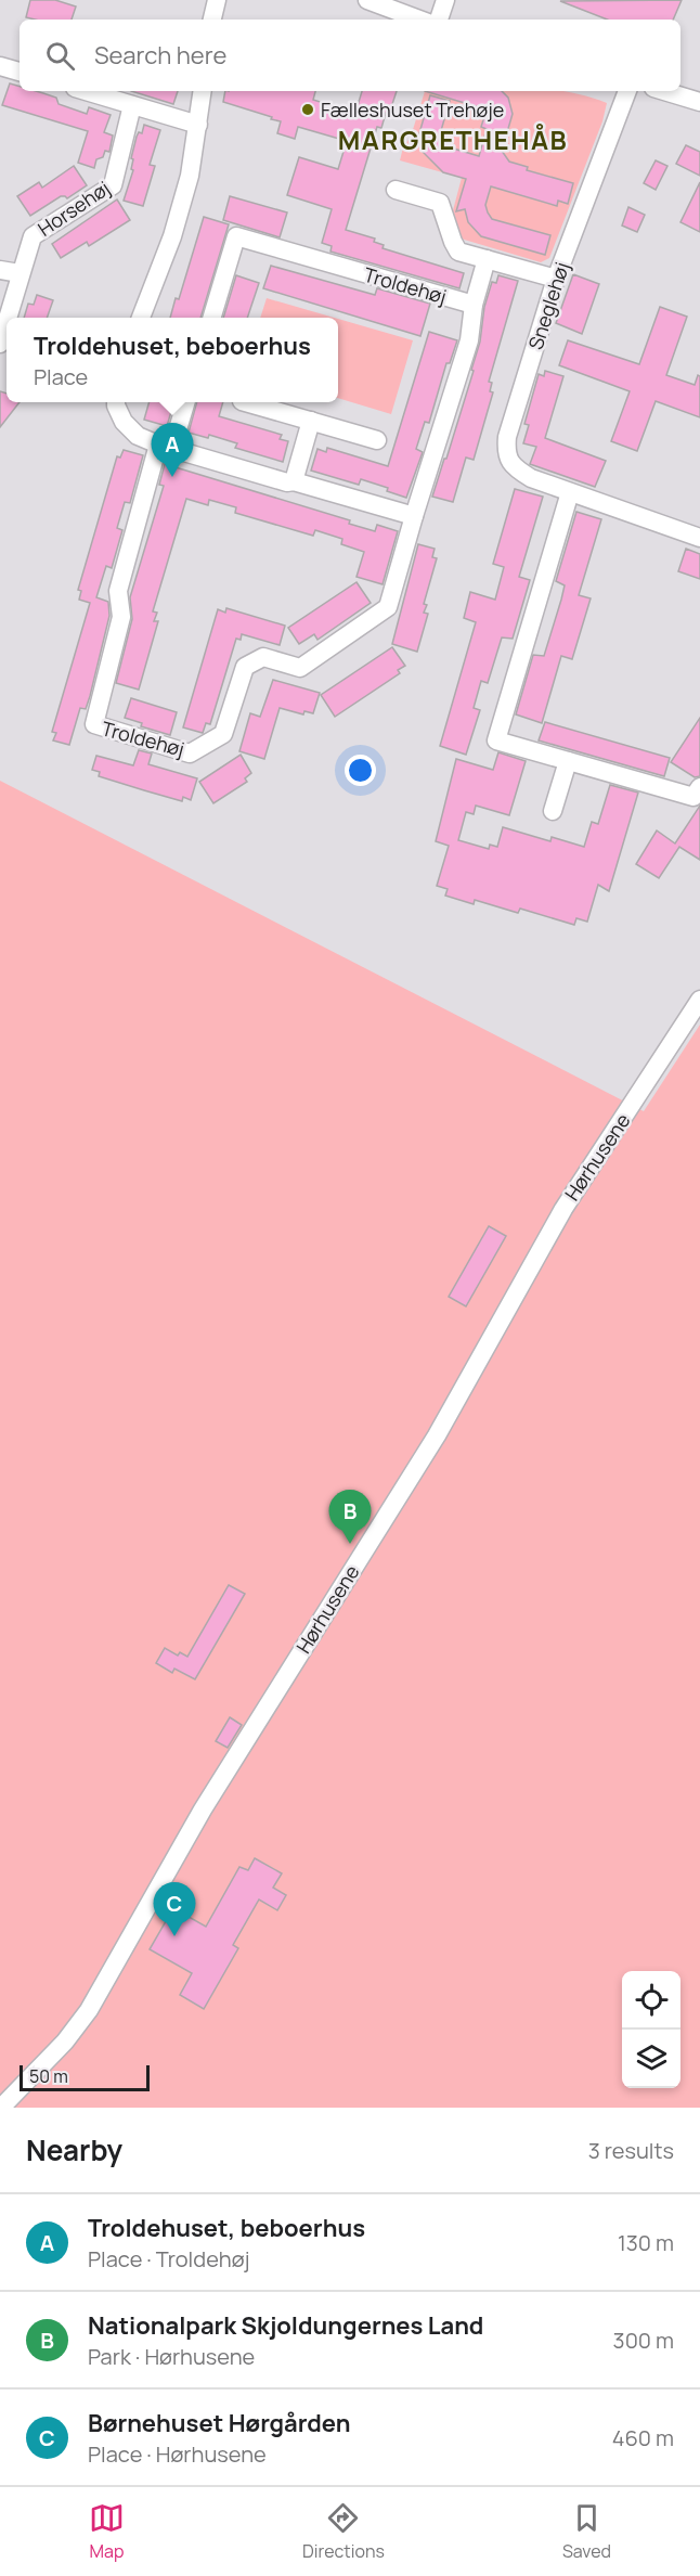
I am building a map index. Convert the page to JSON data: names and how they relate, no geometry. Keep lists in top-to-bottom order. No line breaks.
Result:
{"streets":{"street":["Horsehøj","Troldehøj","Sneglehøj","Hørhusene"]},"districts":["MARGRETHEHÅB"],"places":["Fælleshuset Trehøje"],"scale_bar":"50 m","page":{"search":"Search here","popup":["Troldehuset, beboerhus","Place"],"pins":["A","B","C"],"scale":"50 m","heading":["Nearby","3 results"],"list":[{"mark":"A","name":"Troldehuset, beboerhus","note":"Place · Troldehøj","value":"130 m"},{"mark":"B","name":"Nationalpark Skjoldungernes Land","note":"Park · Hørhusene","value":"300 m"},{"mark":"C","name":"Børnehuset Hørgården","note":"Place · Hørhusene","value":"460 m"}],"nav":["Map","Directions","Saved"]}}
